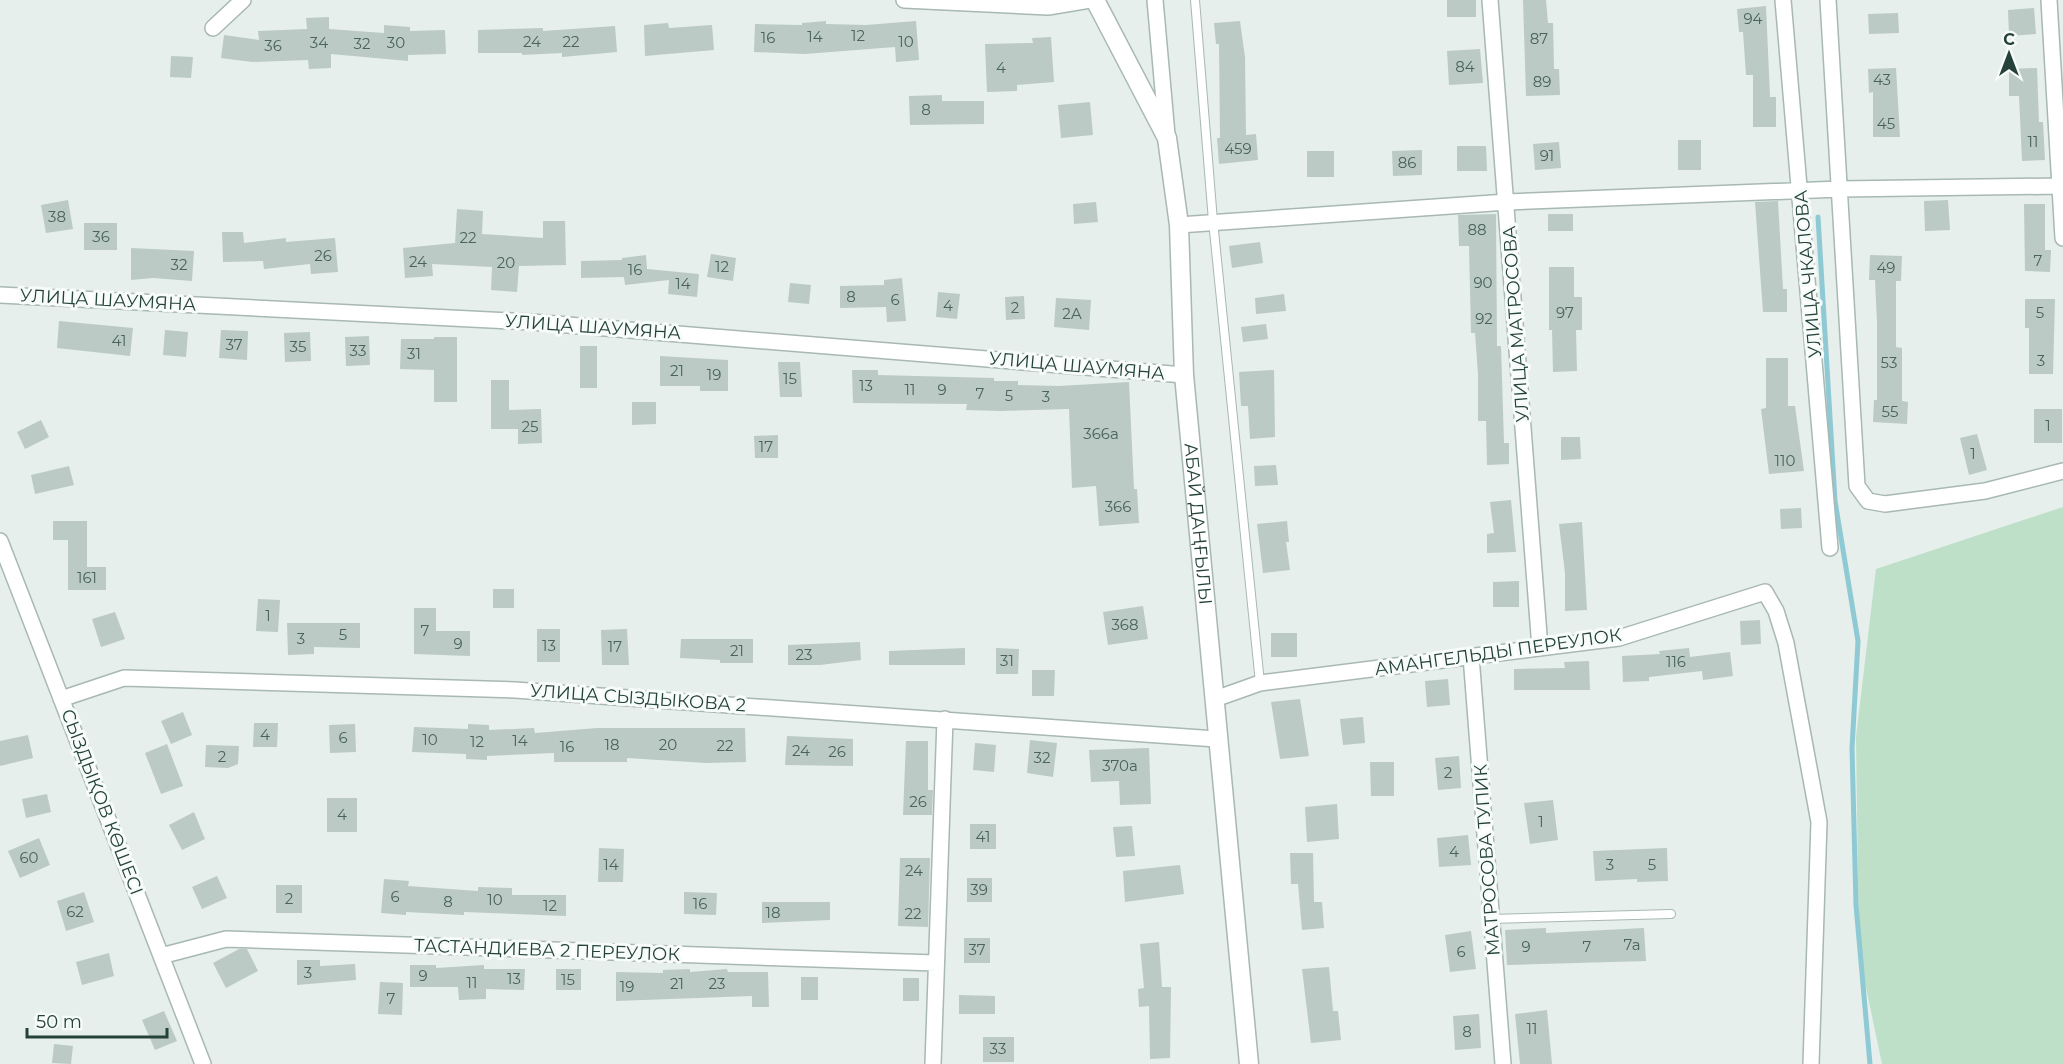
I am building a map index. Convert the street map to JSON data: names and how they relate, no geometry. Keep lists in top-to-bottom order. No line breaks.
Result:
{"streets":{"street":["УЛИЦА ЧКАЛОВА","УЛИЦА ШАУМЯНА","УЛИЦА МАТРОСОВА","АБАЙ ДАҢҒЫЛЫ","АМАНГЕЛЬДЫ ПЕРЕУЛОК","УЛИЦА СЫЗДЫКОВА 2","СЫЗДЫҚОВ КӨШЕСІ","МАТРОСОВА ТУПИК","ТАСТАНДИЕВА 2 ПЕРЕУЛОК"]},"crossings":[["УЛИЦА ШАУМЯНА","АБАЙ ДАҢҒЫЛЫ"],["УЛИЦА МАТРОСОВА","АМАНГЕЛЬДЫ ПЕРЕУЛОК"],["АБАЙ ДАҢҒЫЛЫ","АМАНГЕЛЬДЫ ПЕРЕУЛОК"],["АБАЙ ДАҢҒЫЛЫ","УЛИЦА СЫЗДЫКОВА 2"],["АМАНГЕЛЬДЫ ПЕРЕУЛОК","МАТРОСОВА ТУПИК"],["УЛИЦА СЫЗДЫКОВА 2","СЫЗДЫҚОВ КӨШЕСІ"],["СЫЗДЫҚОВ КӨШЕСІ","ТАСТАНДИЕВА 2 ПЕРЕУЛОК"]],"house_numbers":["94","12","14","16","87","24","22","10","34","30","32","36","84","4","43","89","8","45","11","459","91","86","38","88","36","22","26","7","24","20","32","12","49","16","90","14","8","6","4","2","97","5","2А","92","41","37","35","33","31","3","53","21","19","15","13","11","9","7","5","3","55","1","25","366а","17","1","110","366","161","1","368","7","5","3","9","13","17","21","23","31","116","4","6","10","14","12","18","20","22","16","24","26","2","32","370а","2","26","4","1","41","4","60","14","3","5","24","39","6","2","10","8","16","12","62","18","22","7а","9","7","37","6","3","9","13","15","11","21","23","19","7","11","8","33"],"scale_bar":"50 m","north":"top"}
